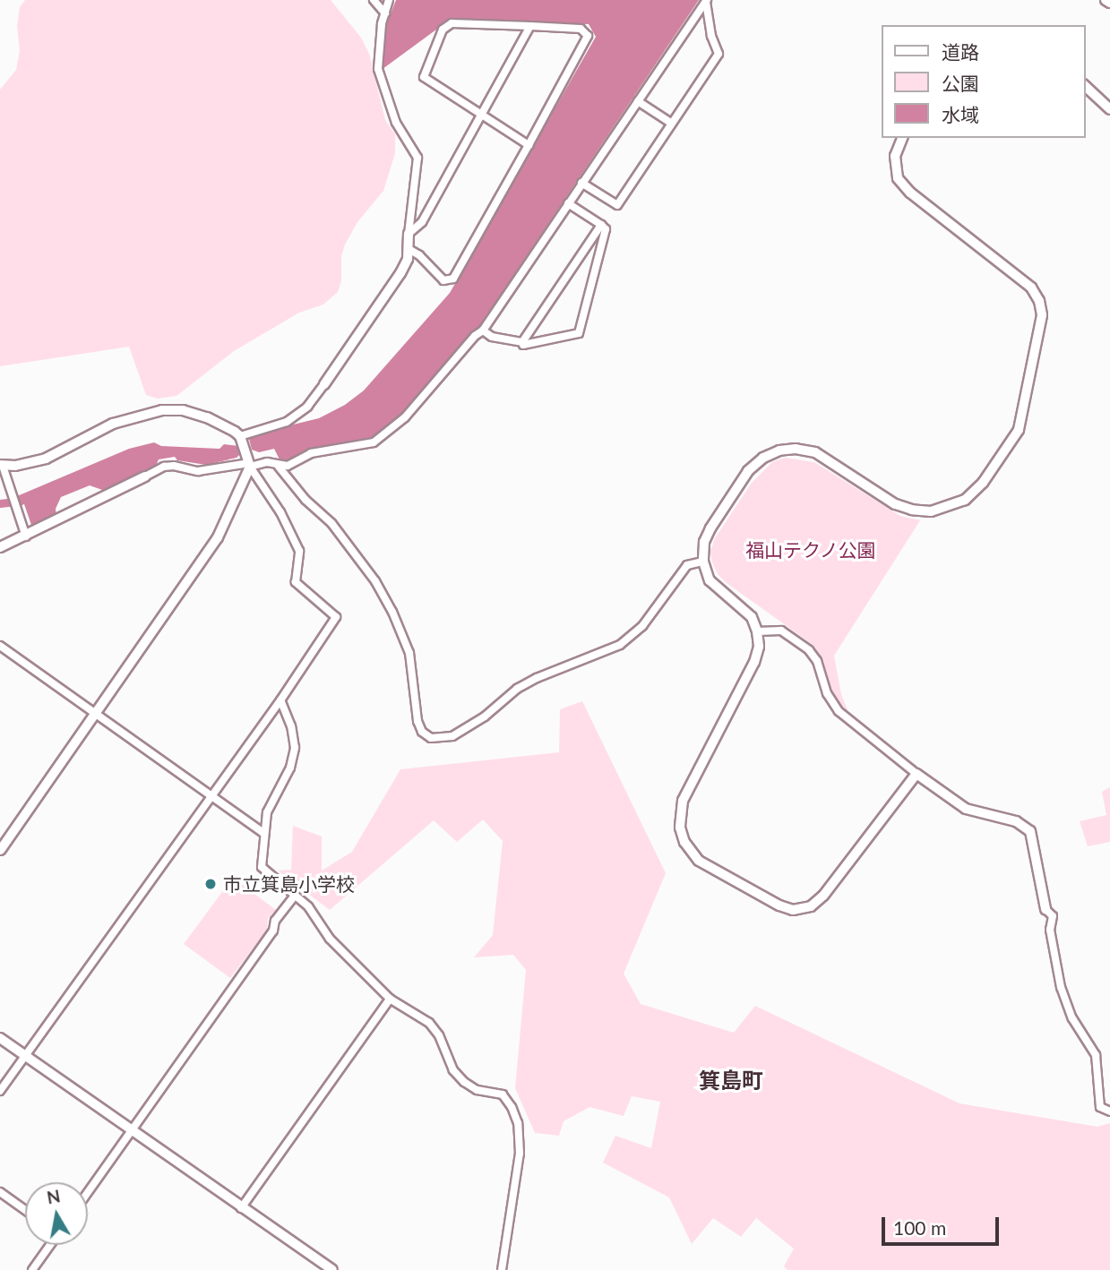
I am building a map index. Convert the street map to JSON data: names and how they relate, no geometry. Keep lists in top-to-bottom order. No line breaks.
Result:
{"districts":["箕島町"],"parks":["福山テクノ公園"],"places":["市立箕島小学校"],"legend":["道路","公園","水域"],"scale_bar":"100 m","north":"top"}
